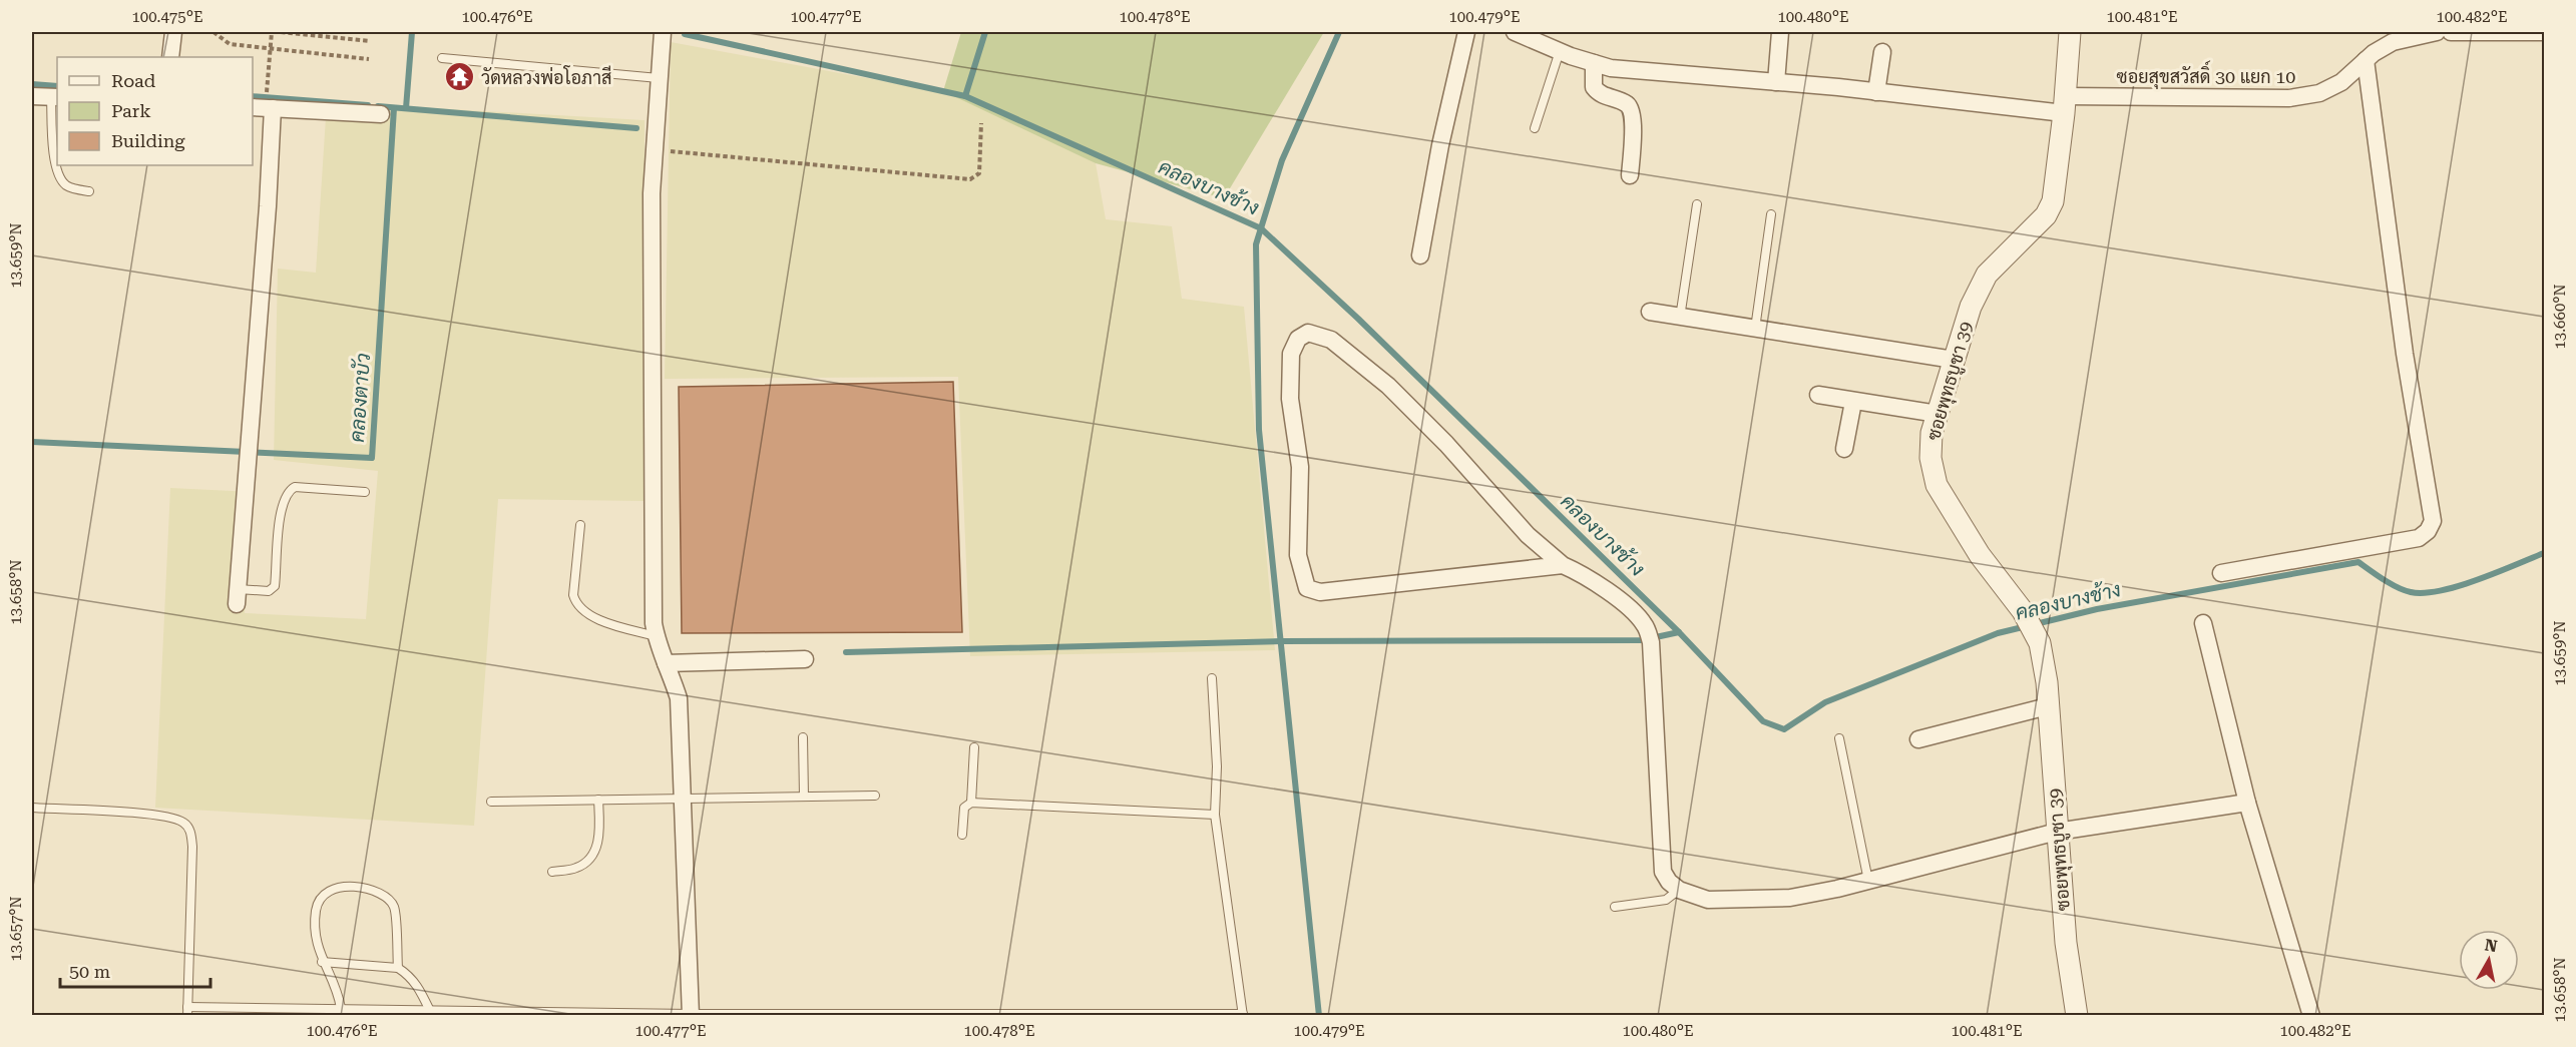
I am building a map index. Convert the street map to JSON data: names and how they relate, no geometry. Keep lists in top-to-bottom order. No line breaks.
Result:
{"streets":{"street":["ซอยสุขสวัสดิ์ 30 แยก 10","ซอยพุทธบูชา 39"]},"crossings":[["ซอยสุขสวัสดิ์ 30 แยก 10","ซอยพุทธบูชา 39"]],"water":["คลองบางช้าง","คลองตาบัว"],"places":{"temple":["วัดหลวงพ่อโอภาสี"]},"legend":["Road","Park","Building"],"scale_bar":"50 m","north":"top","coordinates":["100.475°E","100.476°E","100.477°E","100.478°E","100.479°E","100.480°E","100.481°E","100.482°E","13.659°N","13.660°N","13.658°N","13.657°N"]}
